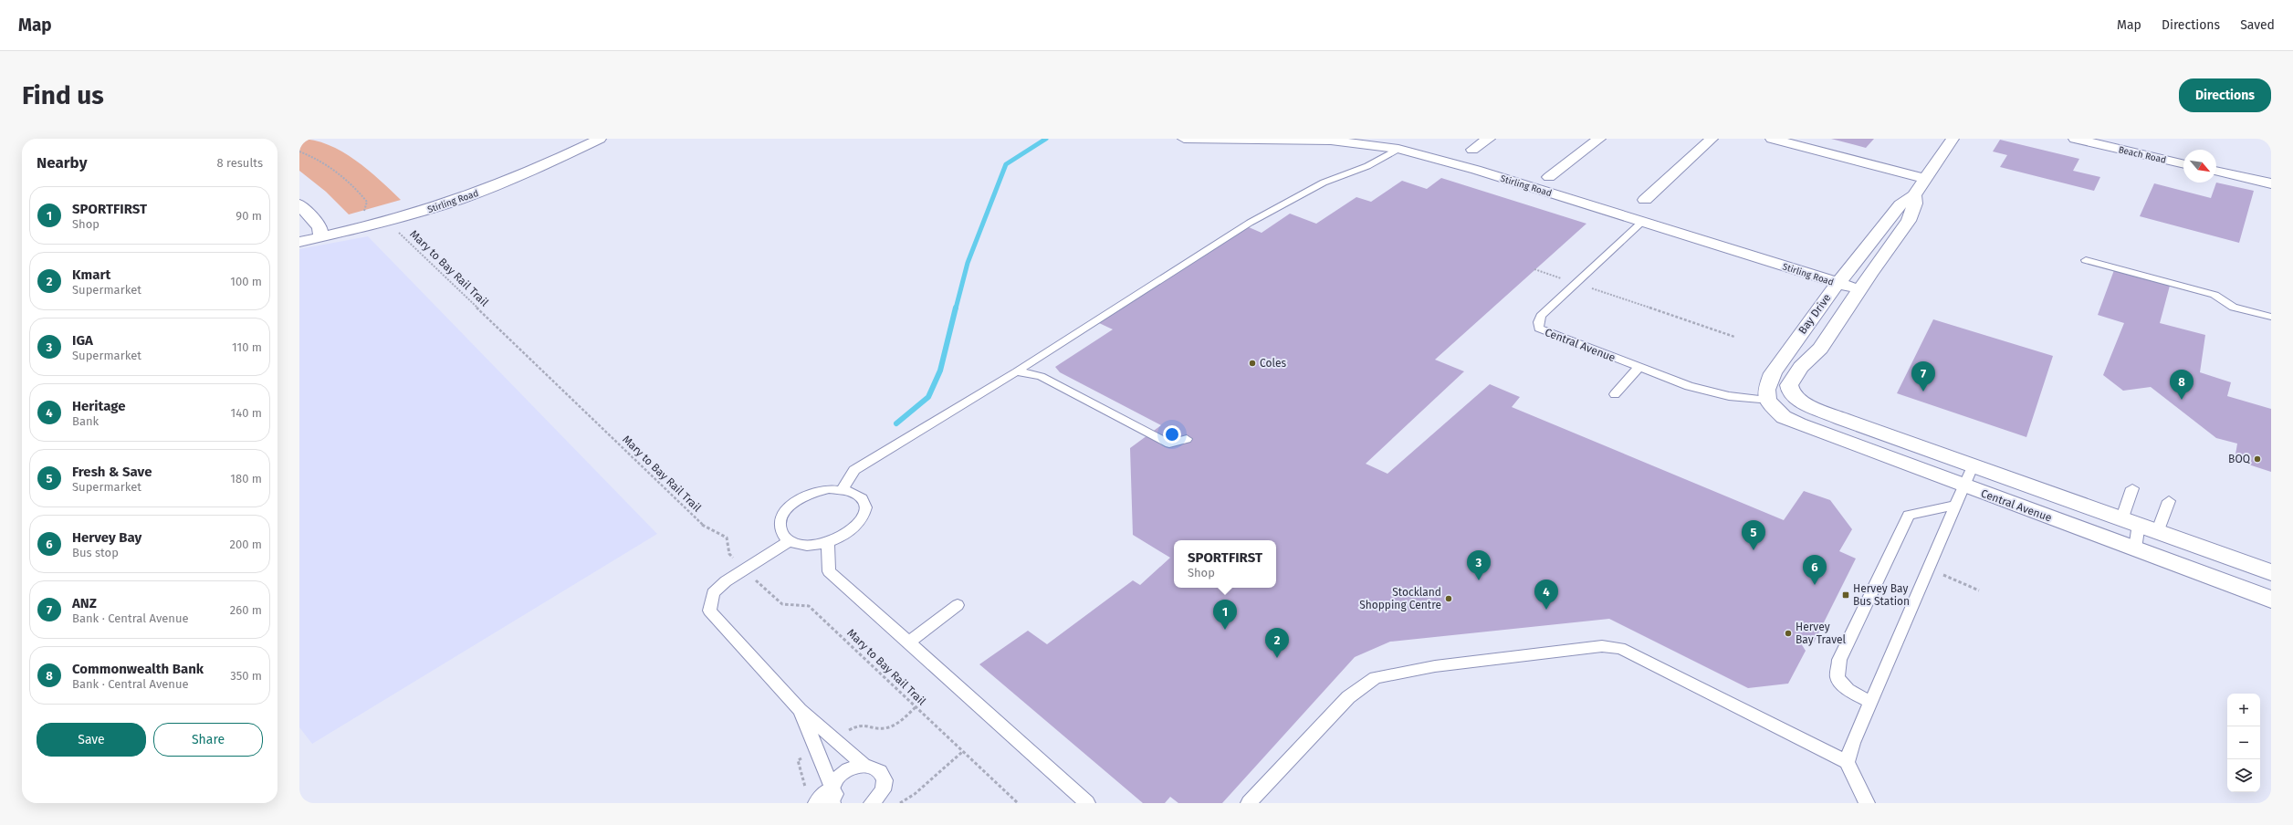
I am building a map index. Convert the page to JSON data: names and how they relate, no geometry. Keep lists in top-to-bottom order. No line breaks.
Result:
{"streets":{"street":["Beach Road","Stirling Road","Bay Drive","Central Avenue"],"path":["Mary to Bay Rail Trail"]},"crossings":[["Stirling Road","Mary to Bay Rail Trail"],["Stirling Road","Bay Drive"],["Stirling Road","Central Avenue"],["Bay Drive","Central Avenue"]],"places":{"other":["Coles","BOQ","Stockland Shopping Centre","Hervey Bay Travel"],"transit":["Hervey Bay Bus Station"]},"north":"bottom right","page":{"header":"Map","nav":["Map","Directions","Saved"],"buttons":["Directions",["Save","Share"]],"title":"Find us","heading":["Nearby","8 results"],"list":[{"mark":"1","name":"SPORTFIRST","note":"Shop","value":"90 m"},{"mark":"2","name":"Kmart","note":"Supermarket","value":"100 m"},{"mark":"3","name":"IGA","note":"Supermarket","value":"110 m"},{"mark":"4","name":"Heritage","note":"Bank","value":"140 m"},{"mark":"5","name":"Fresh & Save","note":"Supermarket","value":"180 m"},{"mark":"6","name":"Hervey Bay","note":"Bus stop","value":"200 m"},{"mark":"7","name":"ANZ","note":"Bank · Central Avenue","value":"260 m"},{"mark":"8","name":"Commonwealth Bank","note":"Bank · Central Avenue","value":"350 m"}],"pins":["7","8","5","3","6","4","1","2"],"popup":["SPORTFIRST","Shop"],"map_buttons":["+","−"]}}
